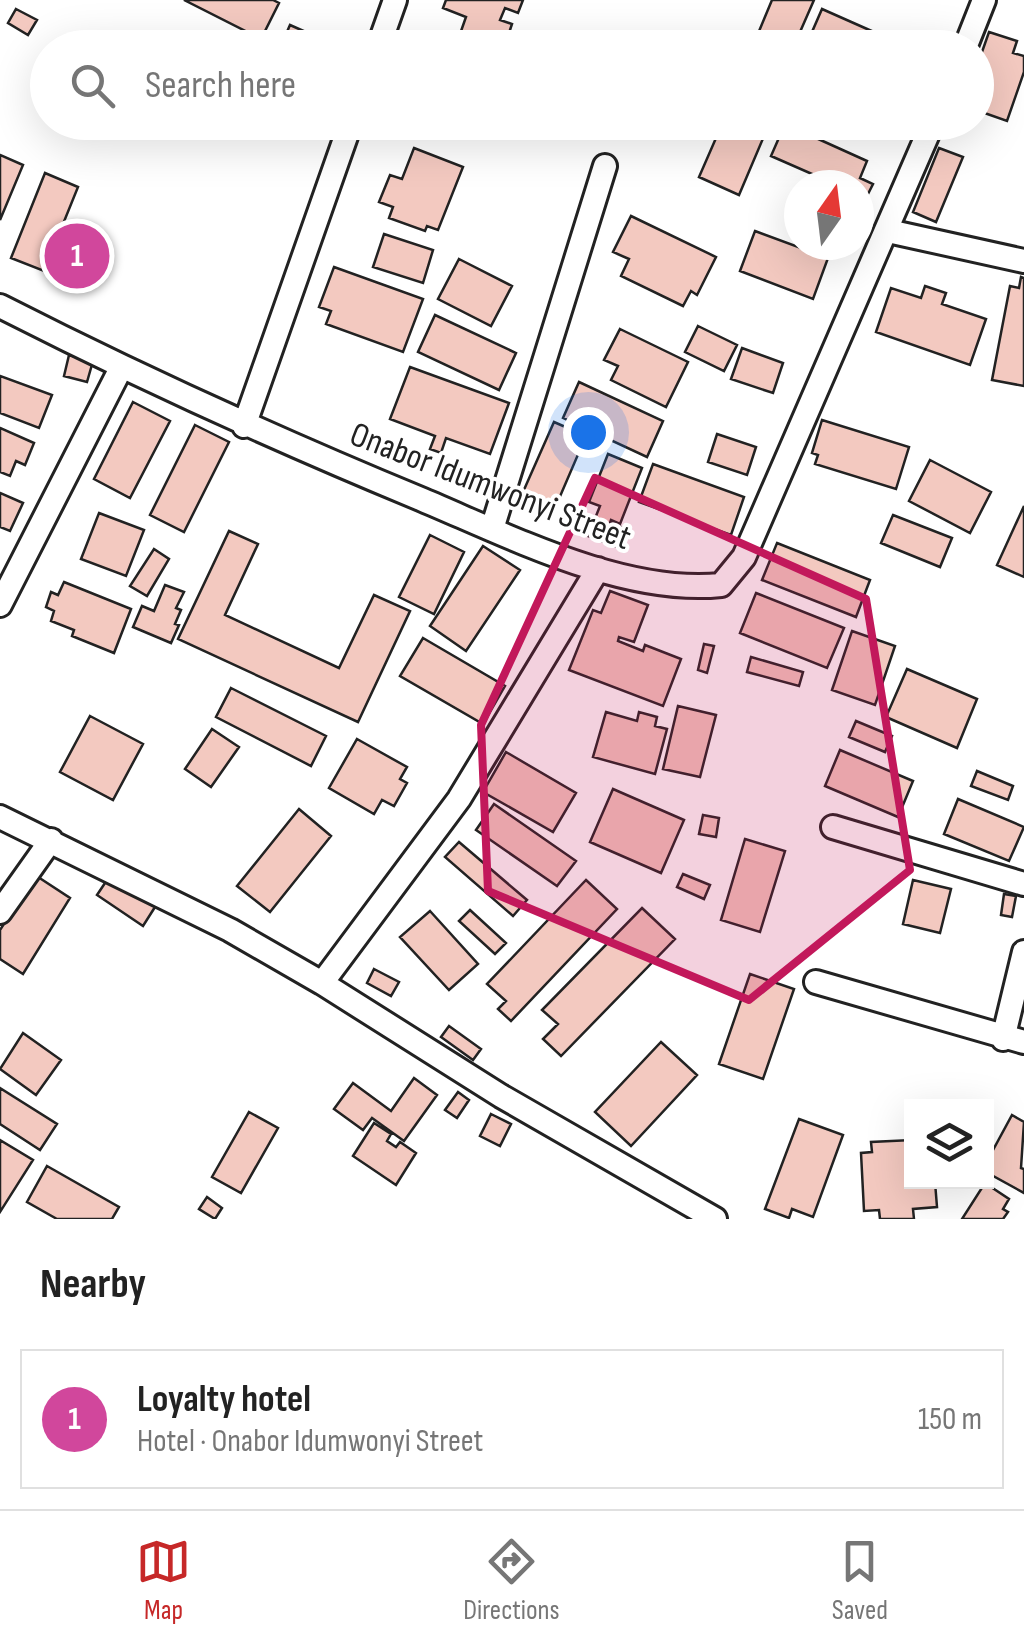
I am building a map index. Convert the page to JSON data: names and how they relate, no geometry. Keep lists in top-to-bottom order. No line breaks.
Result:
{"streets":{"street":["Onabor Idumwonyi Street"]},"north":"top","page":{"search":"Search here","pins":"1","heading":"Nearby","list":[{"mark":"1","name":"Loyalty hotel","note":"Hotel · Onabor Idumwonyi Street","value":"150 m"}],"nav":["Map","Directions","Saved"]}}
